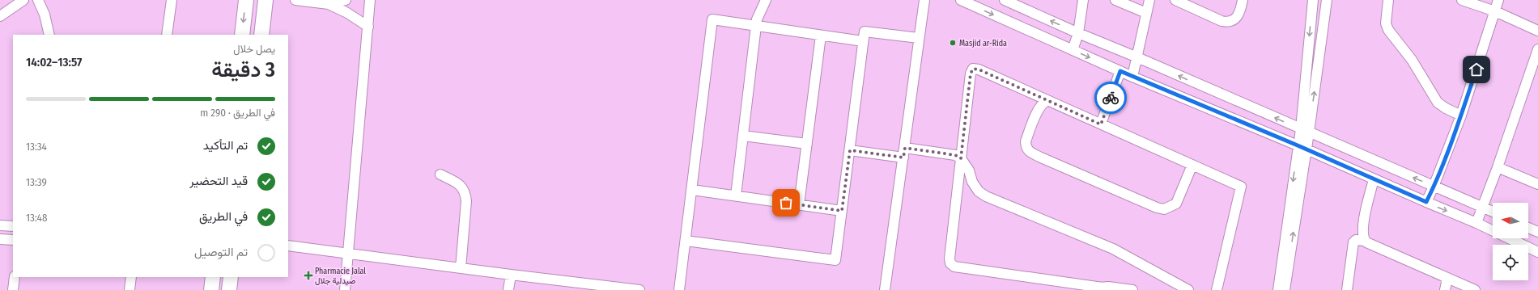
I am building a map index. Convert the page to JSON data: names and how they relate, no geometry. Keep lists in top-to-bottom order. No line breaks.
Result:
{"places":{"other":["Masjid ar-Rida"],"health":["Pharmacie Jalal صيدلية جلال"]},"north":"left","page":{"heading":["3 دقيقة","يصل خلال","13:57–14:02"],"bar":"في الطريق · 290 m","list":[["تم التأكيد","13:34"],["قيد التحضير","13:39"],["في الطريق","13:48"],"تم التوصيل"]}}
